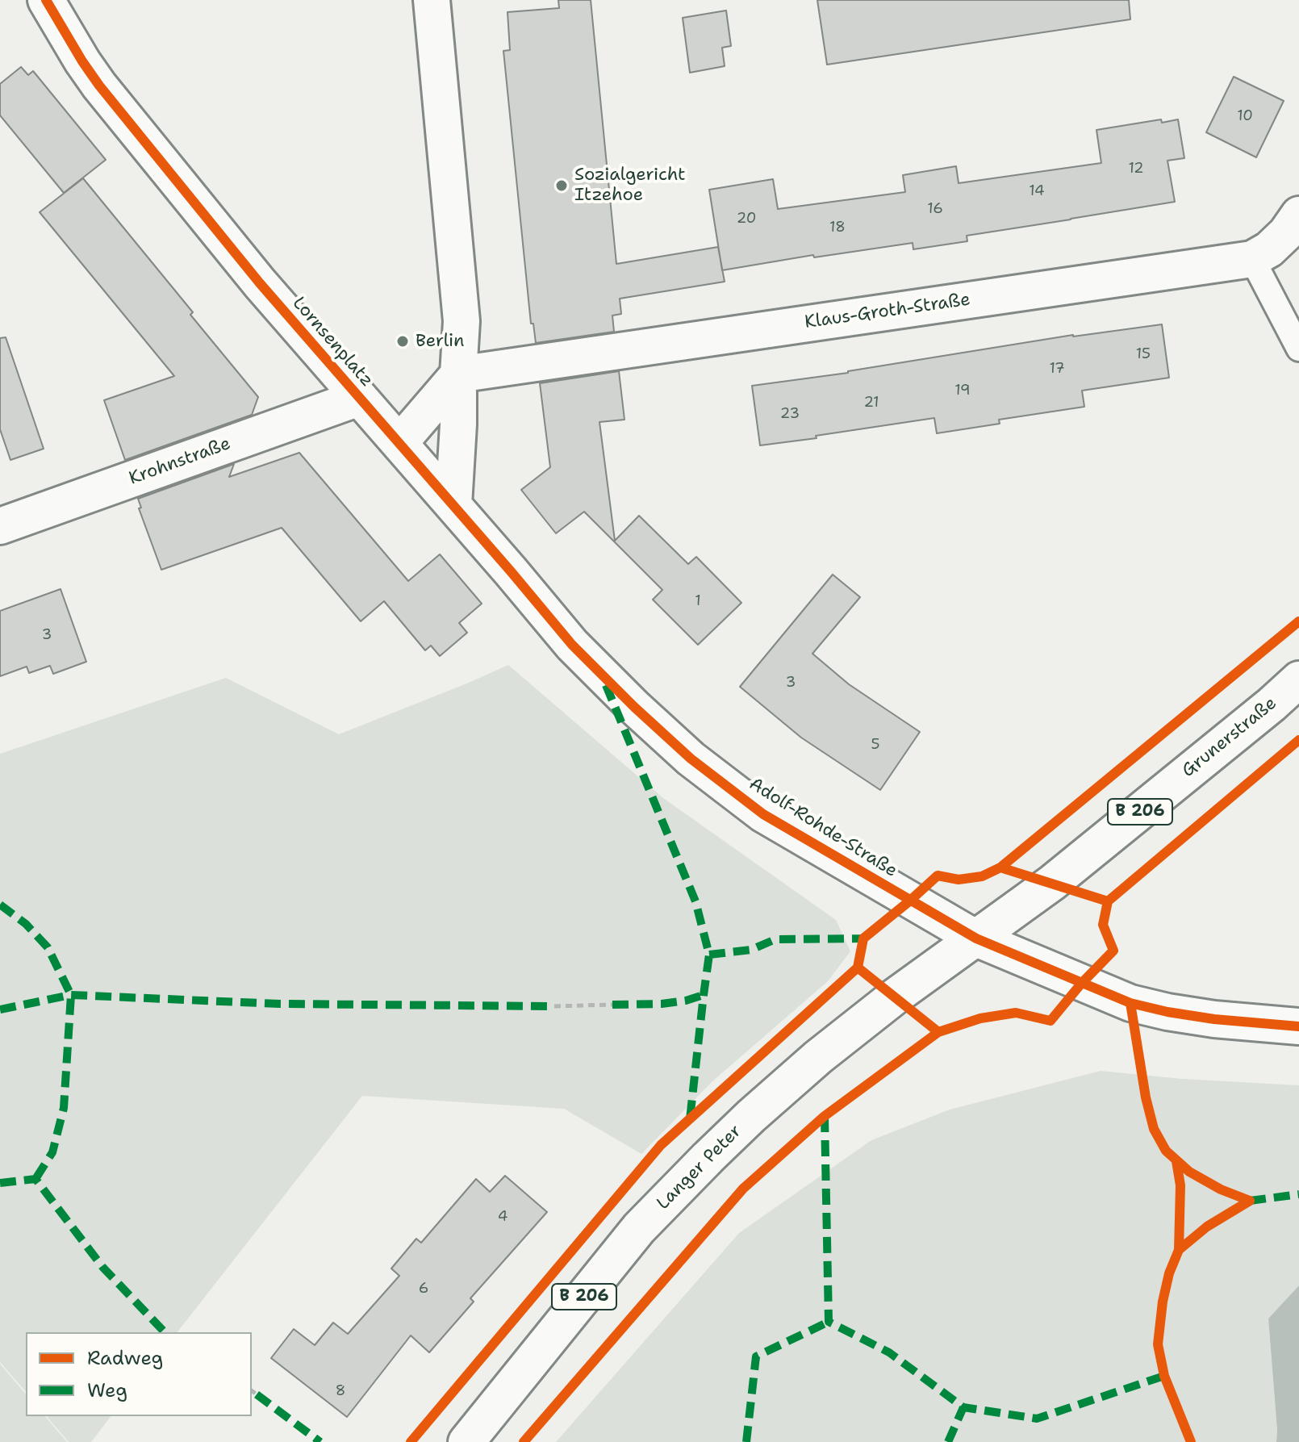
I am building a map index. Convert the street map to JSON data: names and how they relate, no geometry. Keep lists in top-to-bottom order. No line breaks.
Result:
{"streets":{"street":["Klaus-Groth-Straße","Lornsenplatz","Krohnstraße","Grunerstraße","B 206","Adolf-Rohde-Straße","Langer Peter"]},"crossings":[["Lornsenplatz","Krohnstraße"],["Lornsenplatz","Adolf-Rohde-Straße"],["Grunerstraße","Adolf-Rohde-Straße"],["Grunerstraße","Langer Peter"],["Adolf-Rohde-Straße","Langer Peter"]],"places":["Sozialgericht Itzehoe","Berlin"],"house_numbers":["10","12","14","16","20","18","15","17","19","21","23","1","3","3","5","4","6","8"],"legend":["Radweg","Weg"]}
